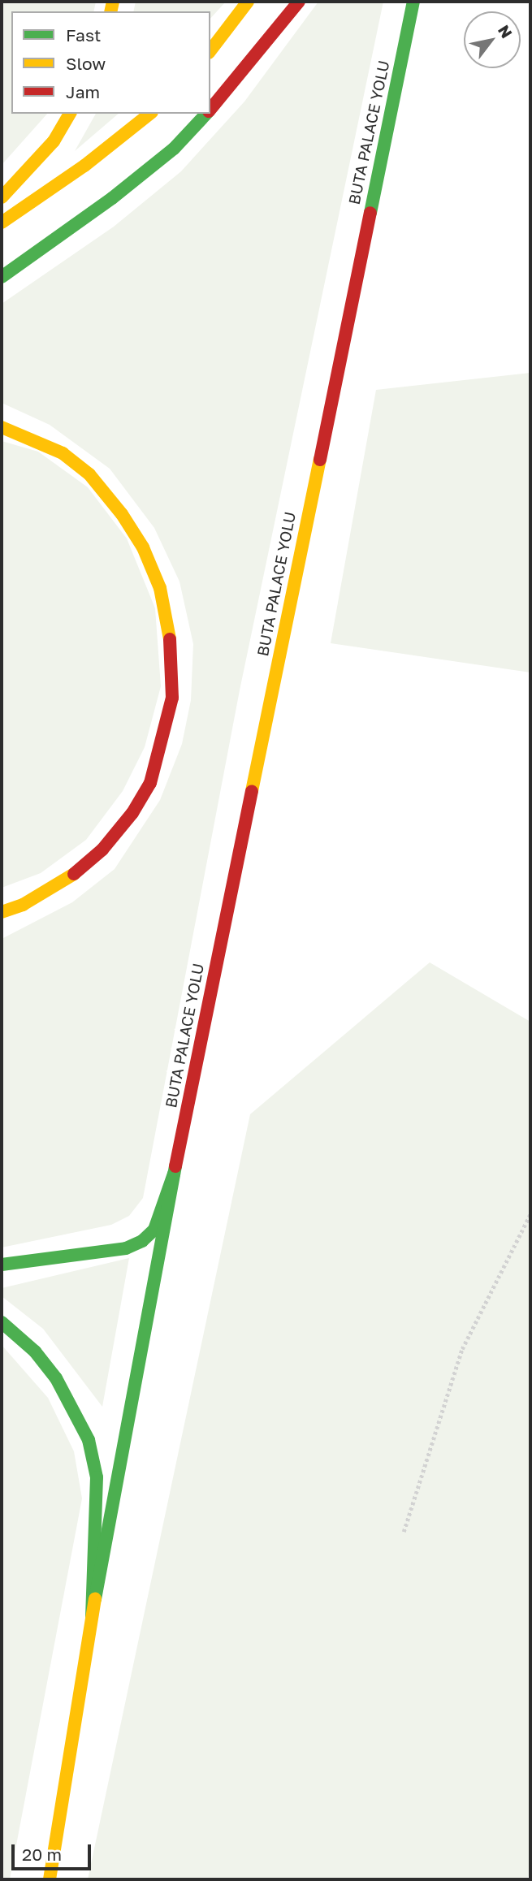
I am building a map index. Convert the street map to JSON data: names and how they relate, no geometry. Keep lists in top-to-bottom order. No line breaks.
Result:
{"streets":{"main road":["BUTA PALACE YOLU"]},"legend":["Fast","Slow","Jam"],"scale_bar":"20 m","north":"top right"}
